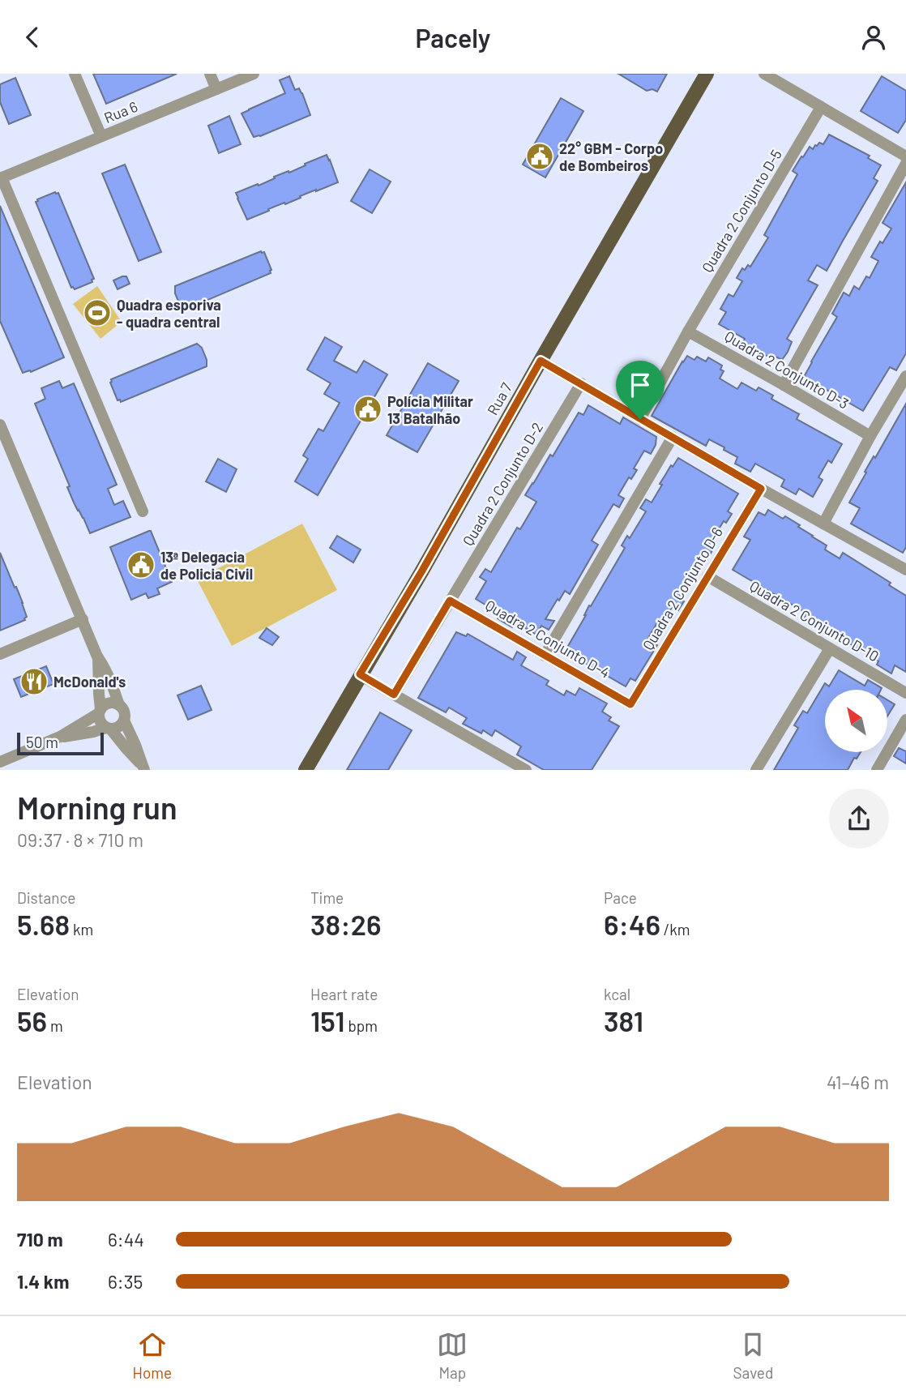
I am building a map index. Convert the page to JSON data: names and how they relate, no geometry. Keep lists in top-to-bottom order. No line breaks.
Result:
{"streets":{"main road":["Rua 7"],"street":["Rua 6","Quadra 2 Conjunto D-5","Quadra 2 Conjunto D-3","Quadra 2 Conjunto D-2","Quadra 2 Conjunto D-6","Quadra 2 Conjunto D-10","Quadra 2 Conjunto D-4"]},"crossings":[["Quadra 2 Conjunto D-5","Quadra 2 Conjunto D-3"],["Quadra 2 Conjunto D-2","Quadra 2 Conjunto D-4"],["Quadra 2 Conjunto D-6","Quadra 2 Conjunto D-10"],["Quadra 2 Conjunto D-6","Quadra 2 Conjunto D-4"]],"places":{"public building":["22° GBM - Corpo de Bombeiros","Polícia Militar 13 Batalhão","13ª Delegacia de Policia Civil"],"sports":["Quadra esporiva - quadra central"],"restaurant":["McDonald's"]},"scale_bar":"50 m","north":"top left","page":{"header":"Pacely","scale":"50 m","heading":["Morning run","09:37 · 8 × 710 m"],"stats":[["Distance","5.68 km"],["Time","38:26"],["Pace","6:46 /km"],["Elevation","56 m"],["Heart rate","151 bpm"],["kcal","381"]],"chart":["Elevation","41–46 m"],"list":[{"name":"710 m","note":"6:44"},{"name":"1.4 km","note":"6:35"}],"tabs":["Home","Map","Saved"]}}
